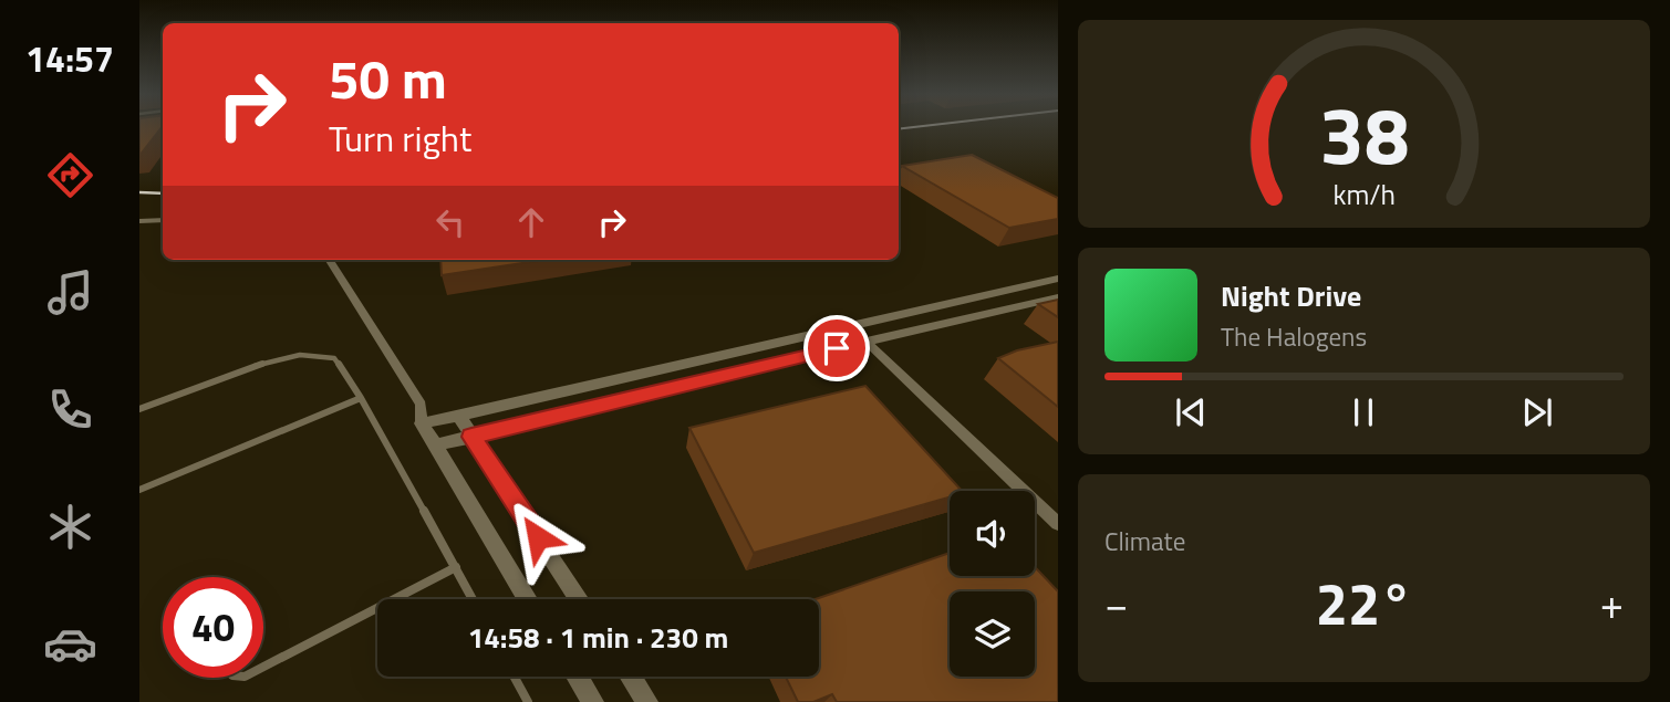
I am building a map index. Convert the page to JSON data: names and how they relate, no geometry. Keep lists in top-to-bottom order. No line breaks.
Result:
{"page":{"tabs":"14:57","turn":["50 m","Turn right"],"song":["Night Drive","The Halogens"],"tile":"Climate","heat":["−","22°","+"],"limit":"40","trip":"14:58 · 1 min · 230 m","gauge":["38","km/h"]}}
